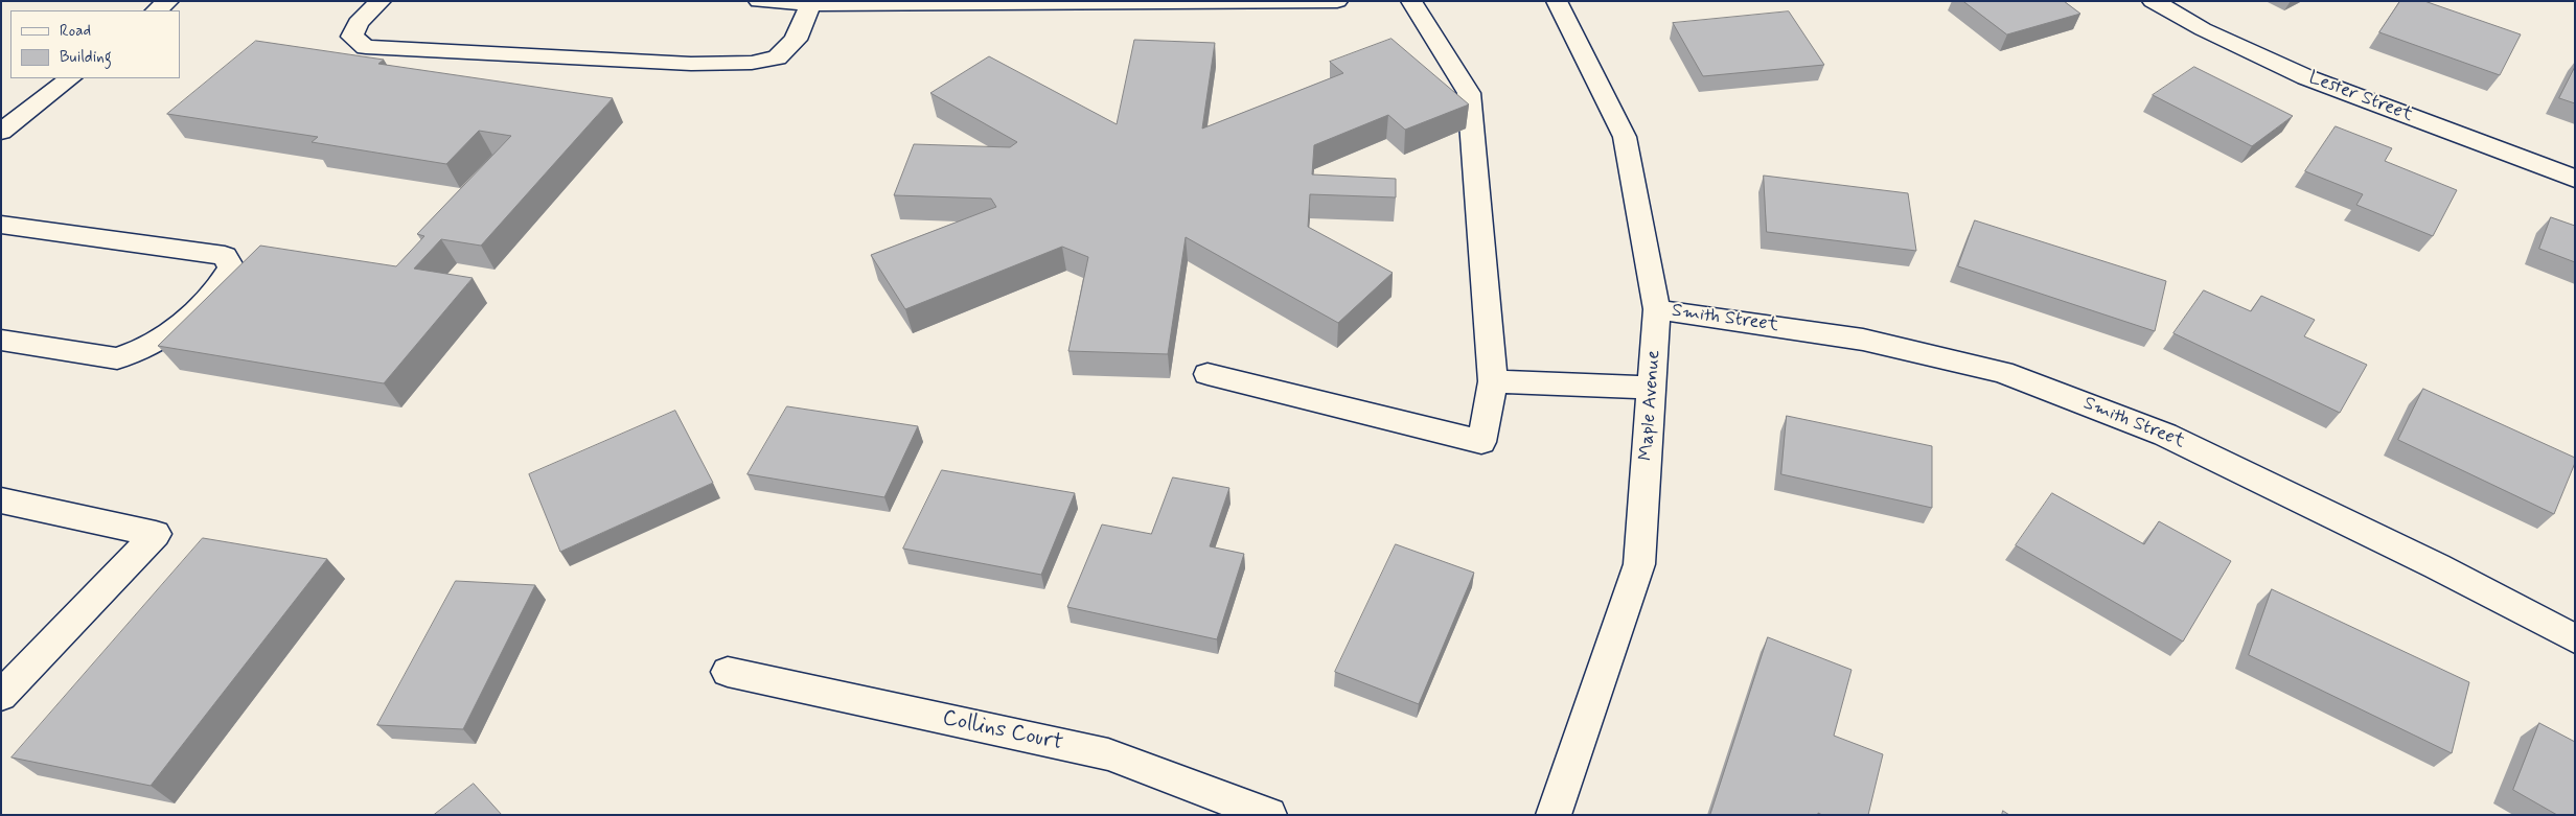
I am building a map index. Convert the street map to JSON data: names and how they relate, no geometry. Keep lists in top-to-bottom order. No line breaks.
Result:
{"streets":{"street":["Lester Street","Smith Street","Maple Avenue","Collins Court"]},"crossings":[["Smith Street","Maple Avenue"]],"legend":["Road","Building"]}
